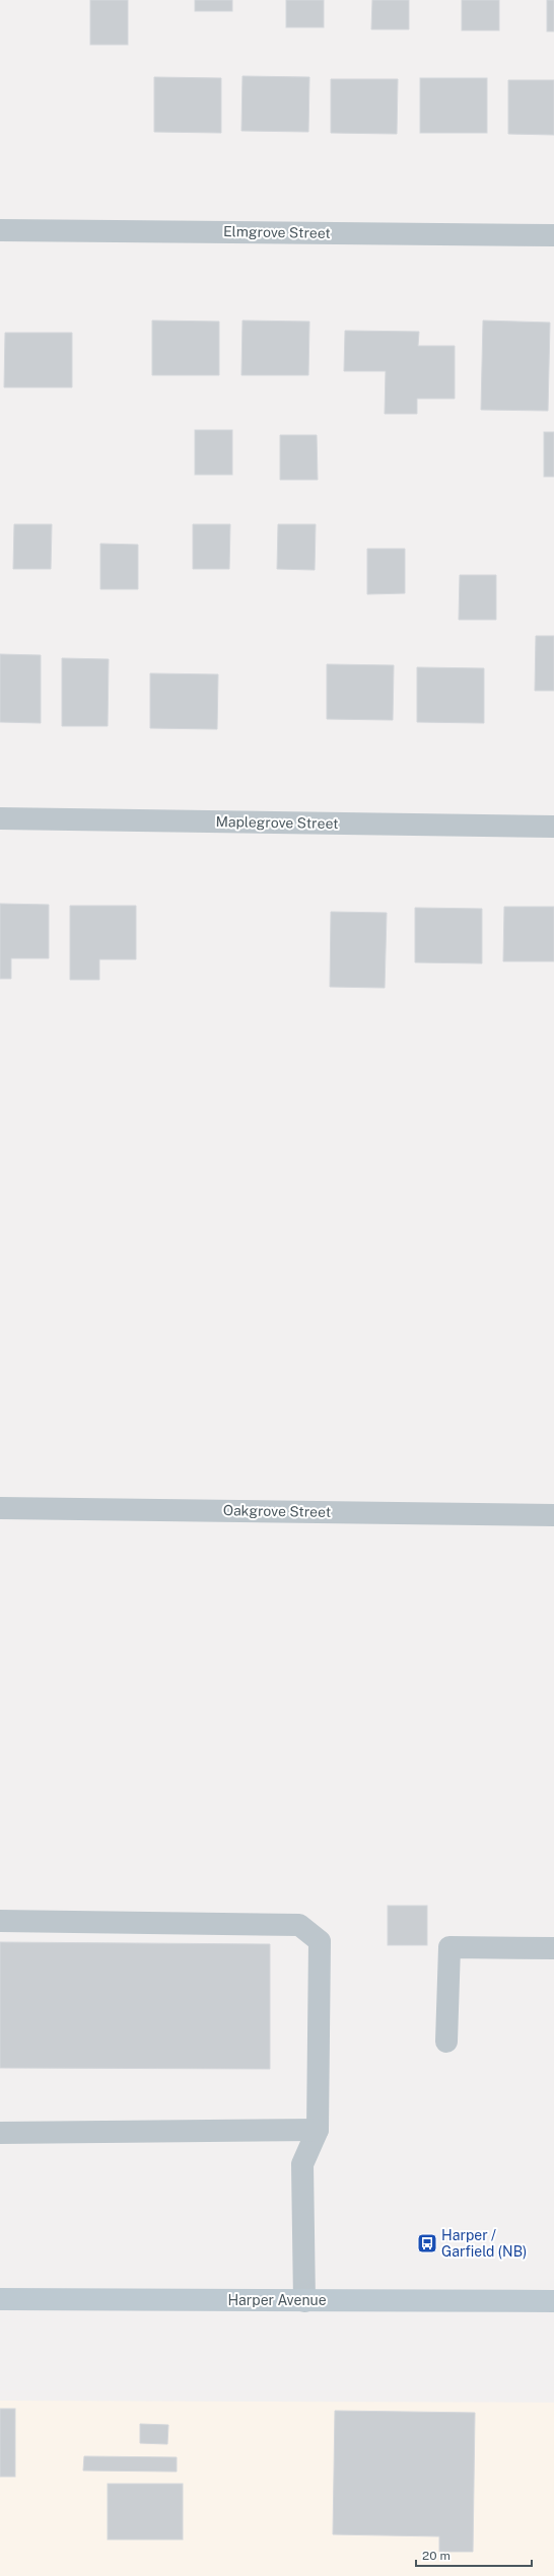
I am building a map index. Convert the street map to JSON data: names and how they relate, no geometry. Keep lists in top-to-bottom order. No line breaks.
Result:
{"streets":{"main road":["Harper Avenue"],"street":["Elmgrove Street","Maplegrove Street","Oakgrove Street"]},"places":{"bus stop":["Harper / Garfield (NB)"]},"scale_bar":"20 m"}
